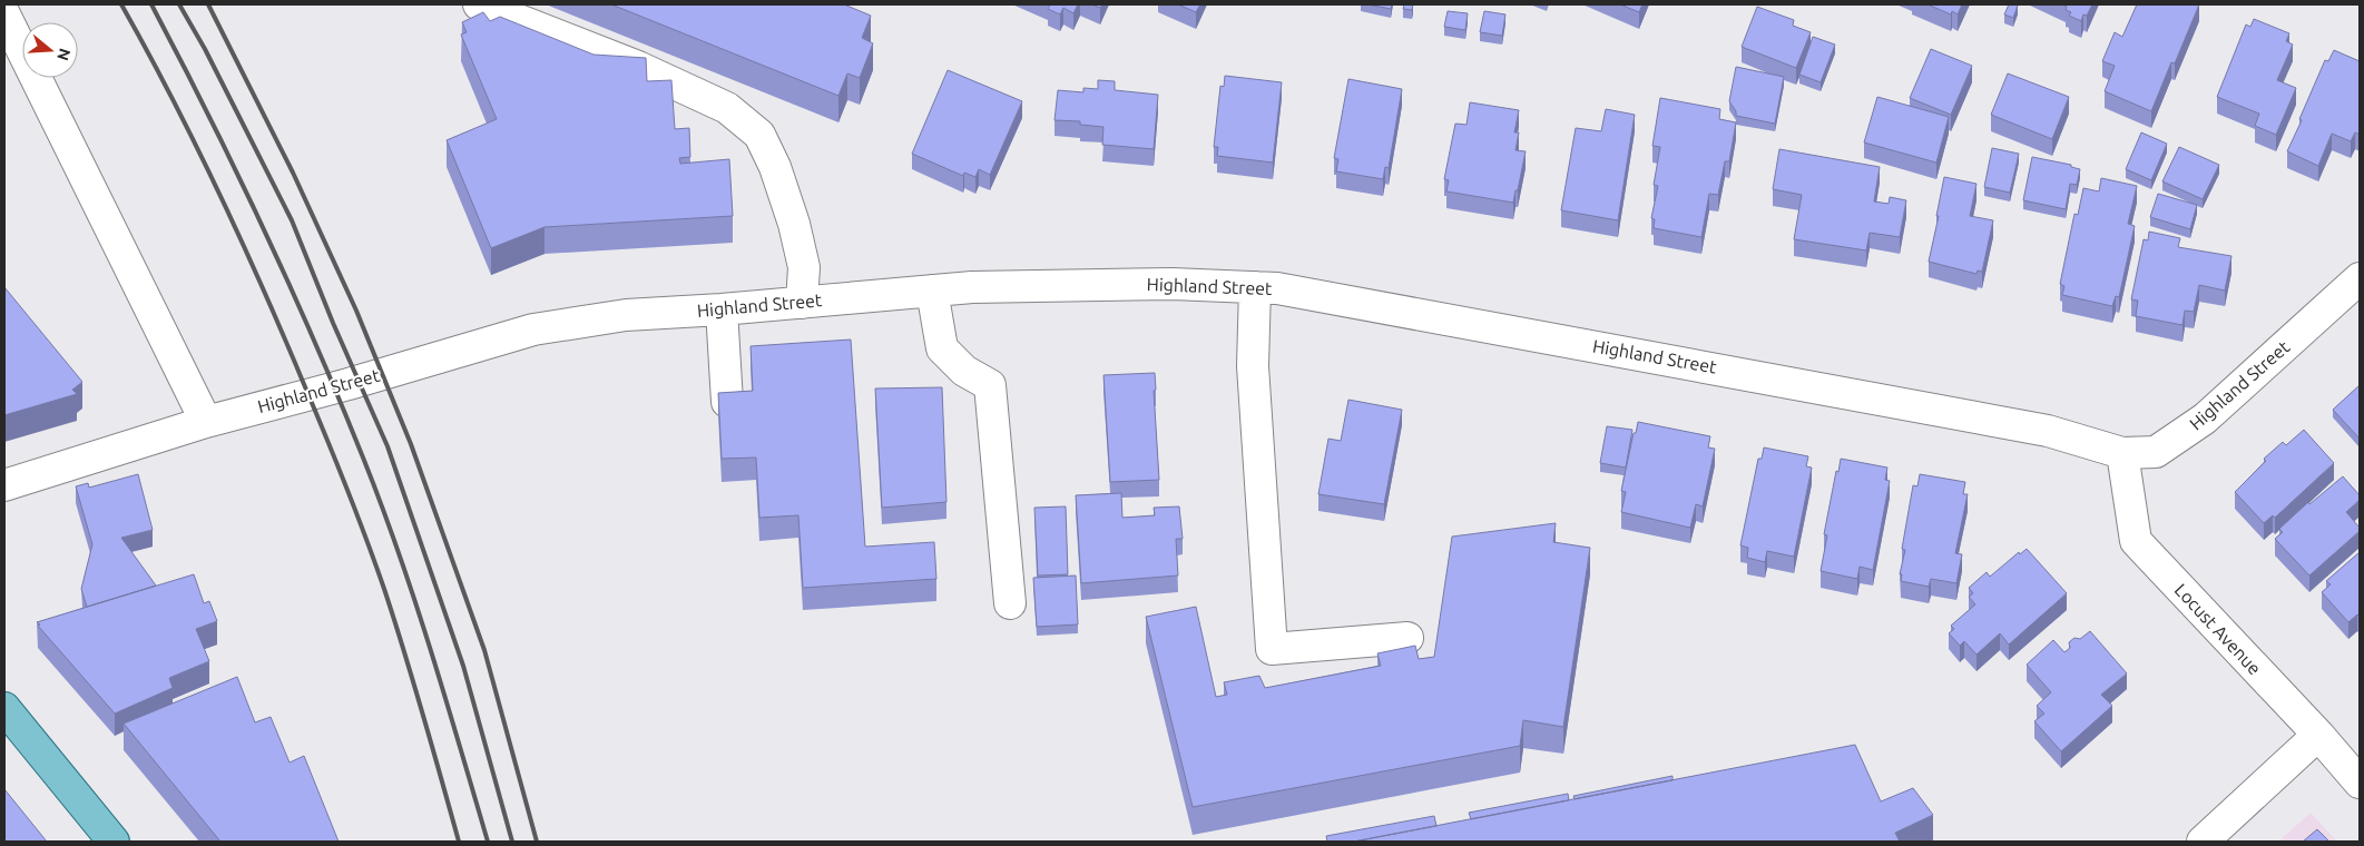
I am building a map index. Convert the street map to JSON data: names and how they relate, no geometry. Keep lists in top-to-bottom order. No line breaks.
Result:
{"streets":{"street":["Highland Street","Locust Avenue"]},"crossings":[["Highland Street","Locust Avenue"]],"north":"right"}
